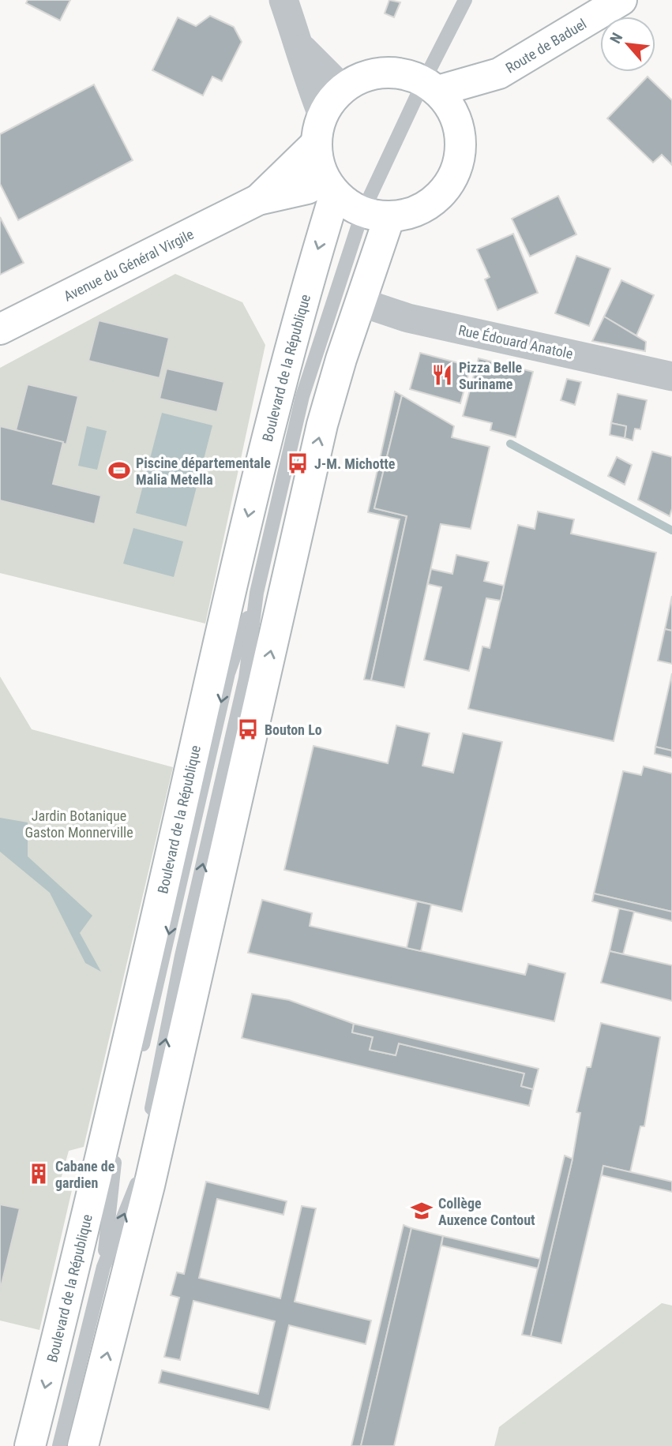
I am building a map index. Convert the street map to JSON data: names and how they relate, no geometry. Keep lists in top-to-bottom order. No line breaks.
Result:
{"streets":{"street":["Route de Baduel","Avenue du Général Virgile","Rue Édouard Anatole","Boulevard de la République"]},"crossings":[["Avenue du Général Virgile","Boulevard de la République"]],"parks":["Jardin Botanique Gaston Monnerville"],"places":{"restaurant":["Pizza Belle Suriname"],"bus stop":["J-M. Michotte","Bouton Lo"],"sports":["Piscine départementale Malia Metella"],"building":["Cabane de gardien"],"school or university":["Collège Auxence Contout"]},"north":"top left"}
